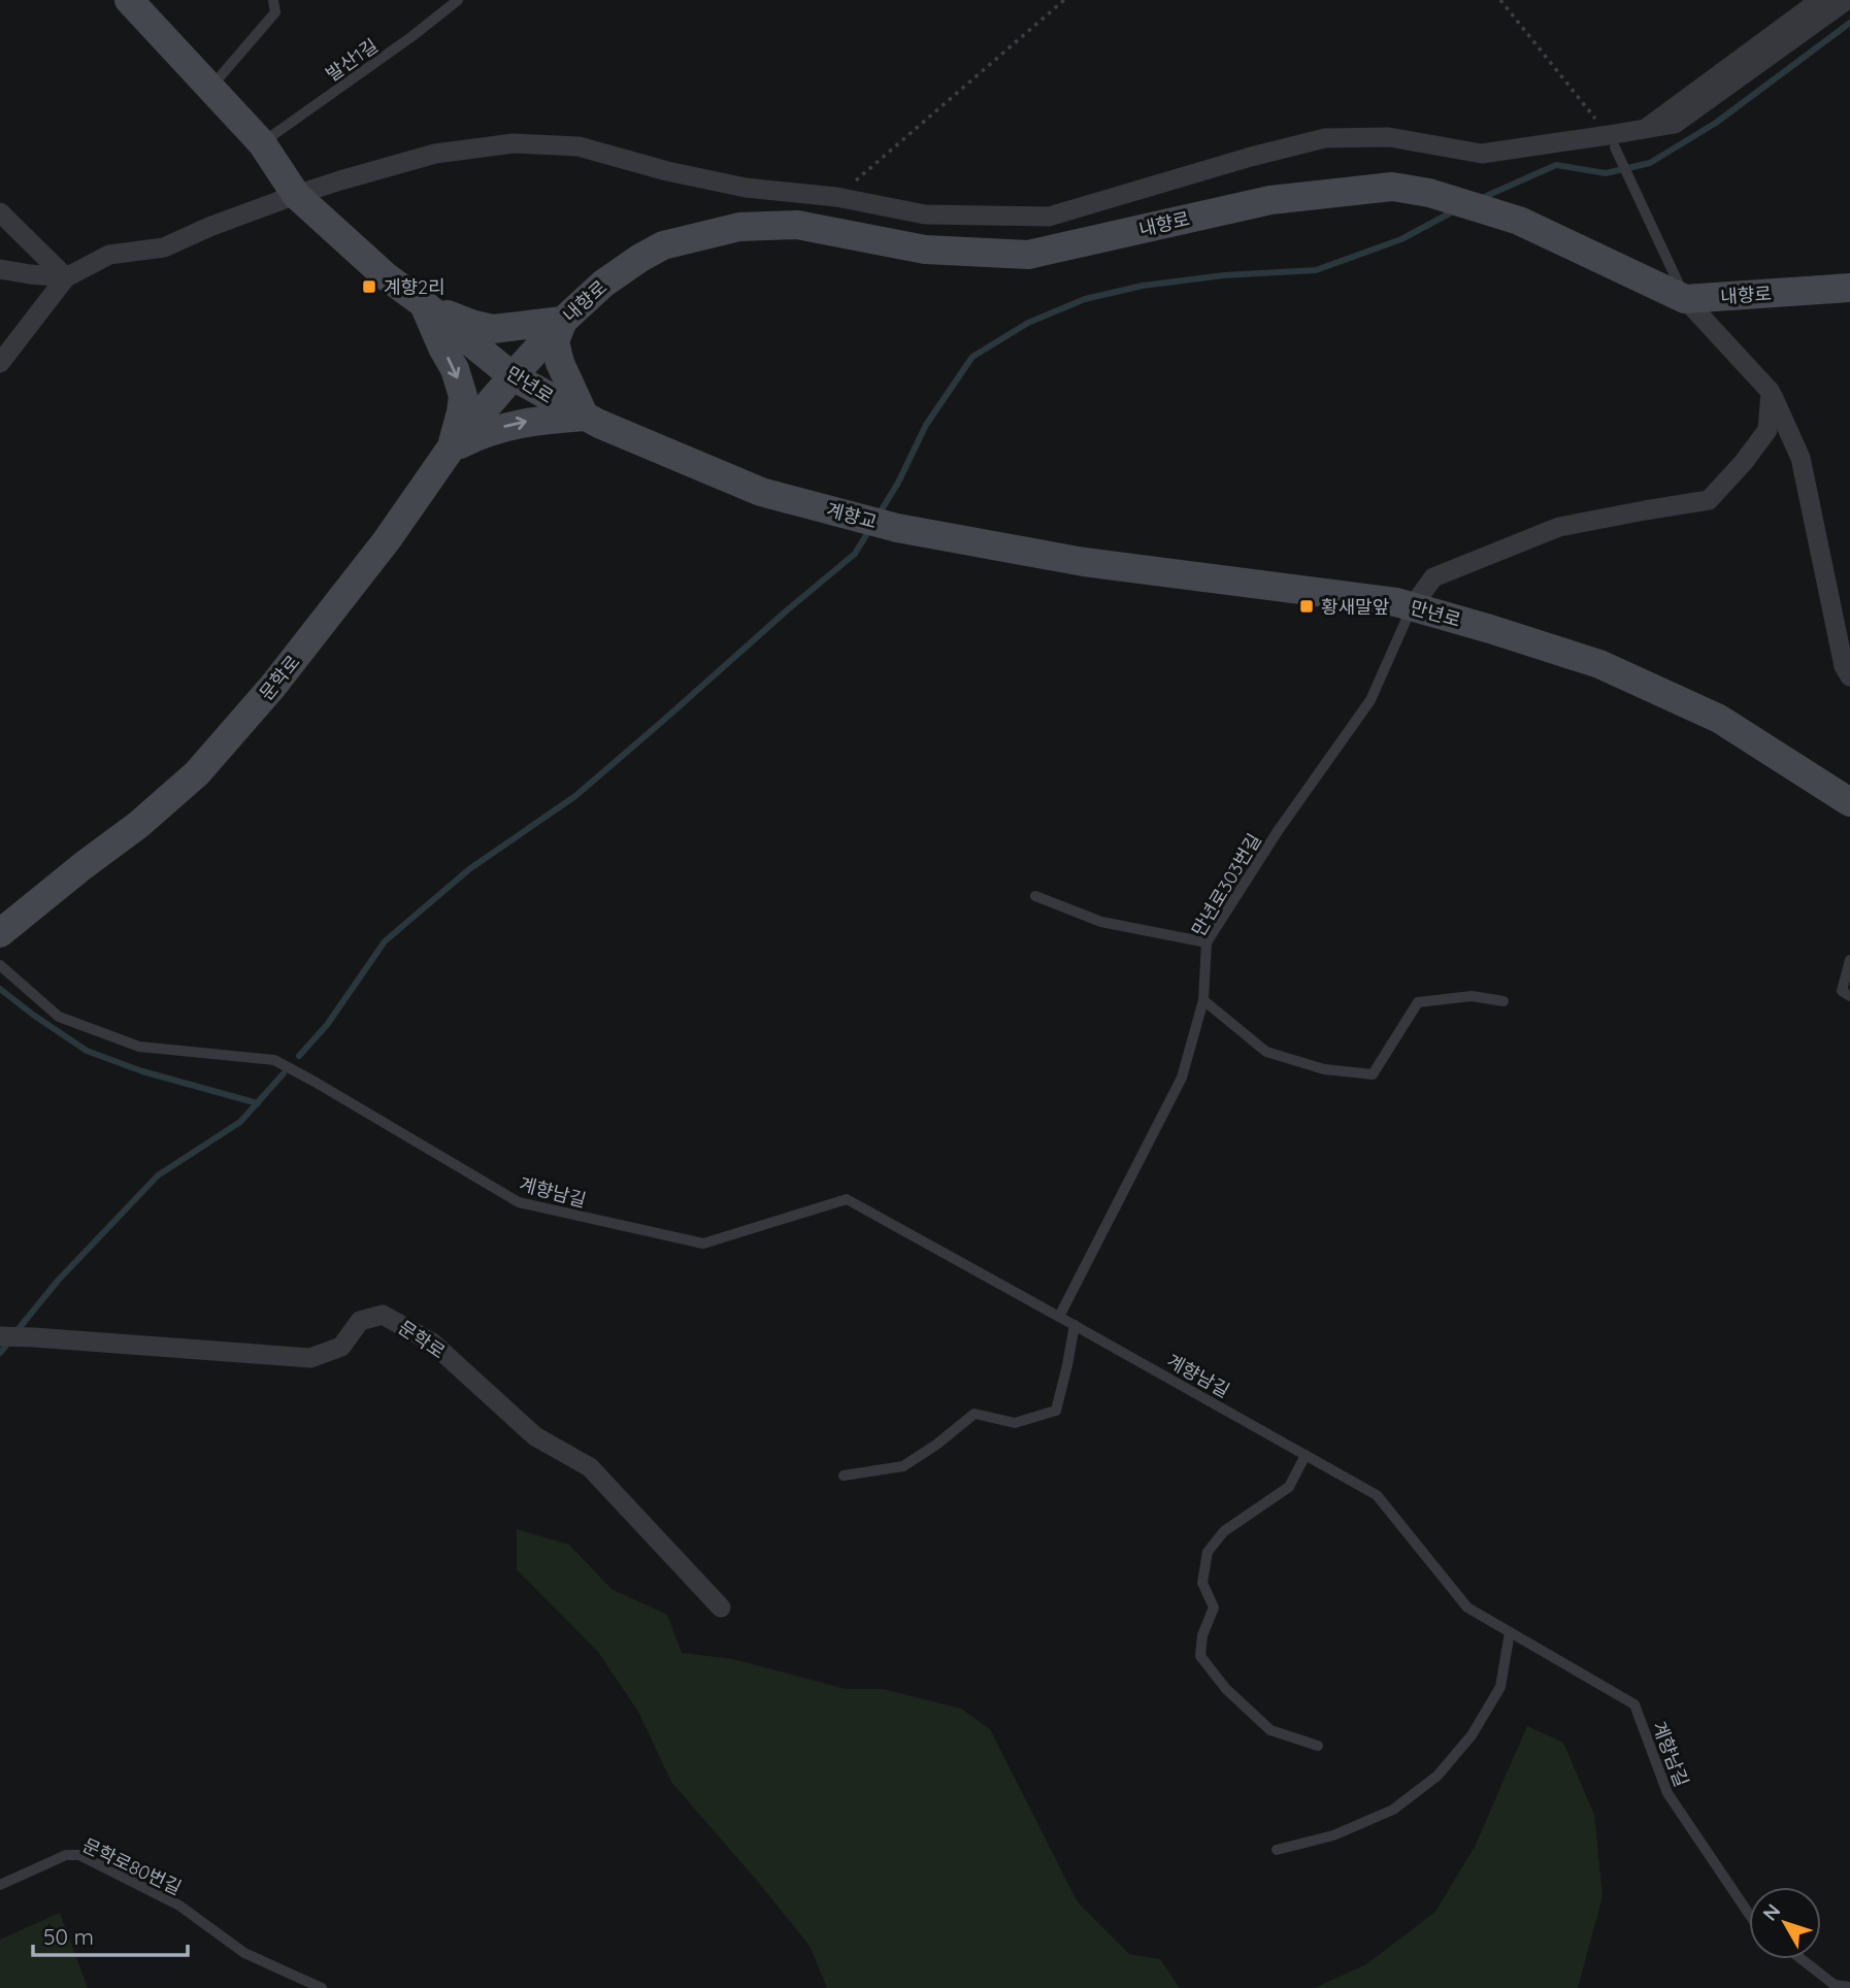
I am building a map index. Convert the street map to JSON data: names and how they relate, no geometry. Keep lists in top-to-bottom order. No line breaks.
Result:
{"streets":{"street":["내향로","만년로","계향교","문학로"],"lane":["발산1길","만년로303번길","계향남길","문학로80번길"]},"crossings":[["발산1길","만년로"],["내향로","만년로"],["내향로","문학로"],["만년로","계향교"],["만년로","문학로"],["만년로","만년로303번길"],["만년로303번길","계향남길"]],"places":{"transit":["계향2리","황새말앞"]},"scale_bar":"50 m","north":"top left"}
